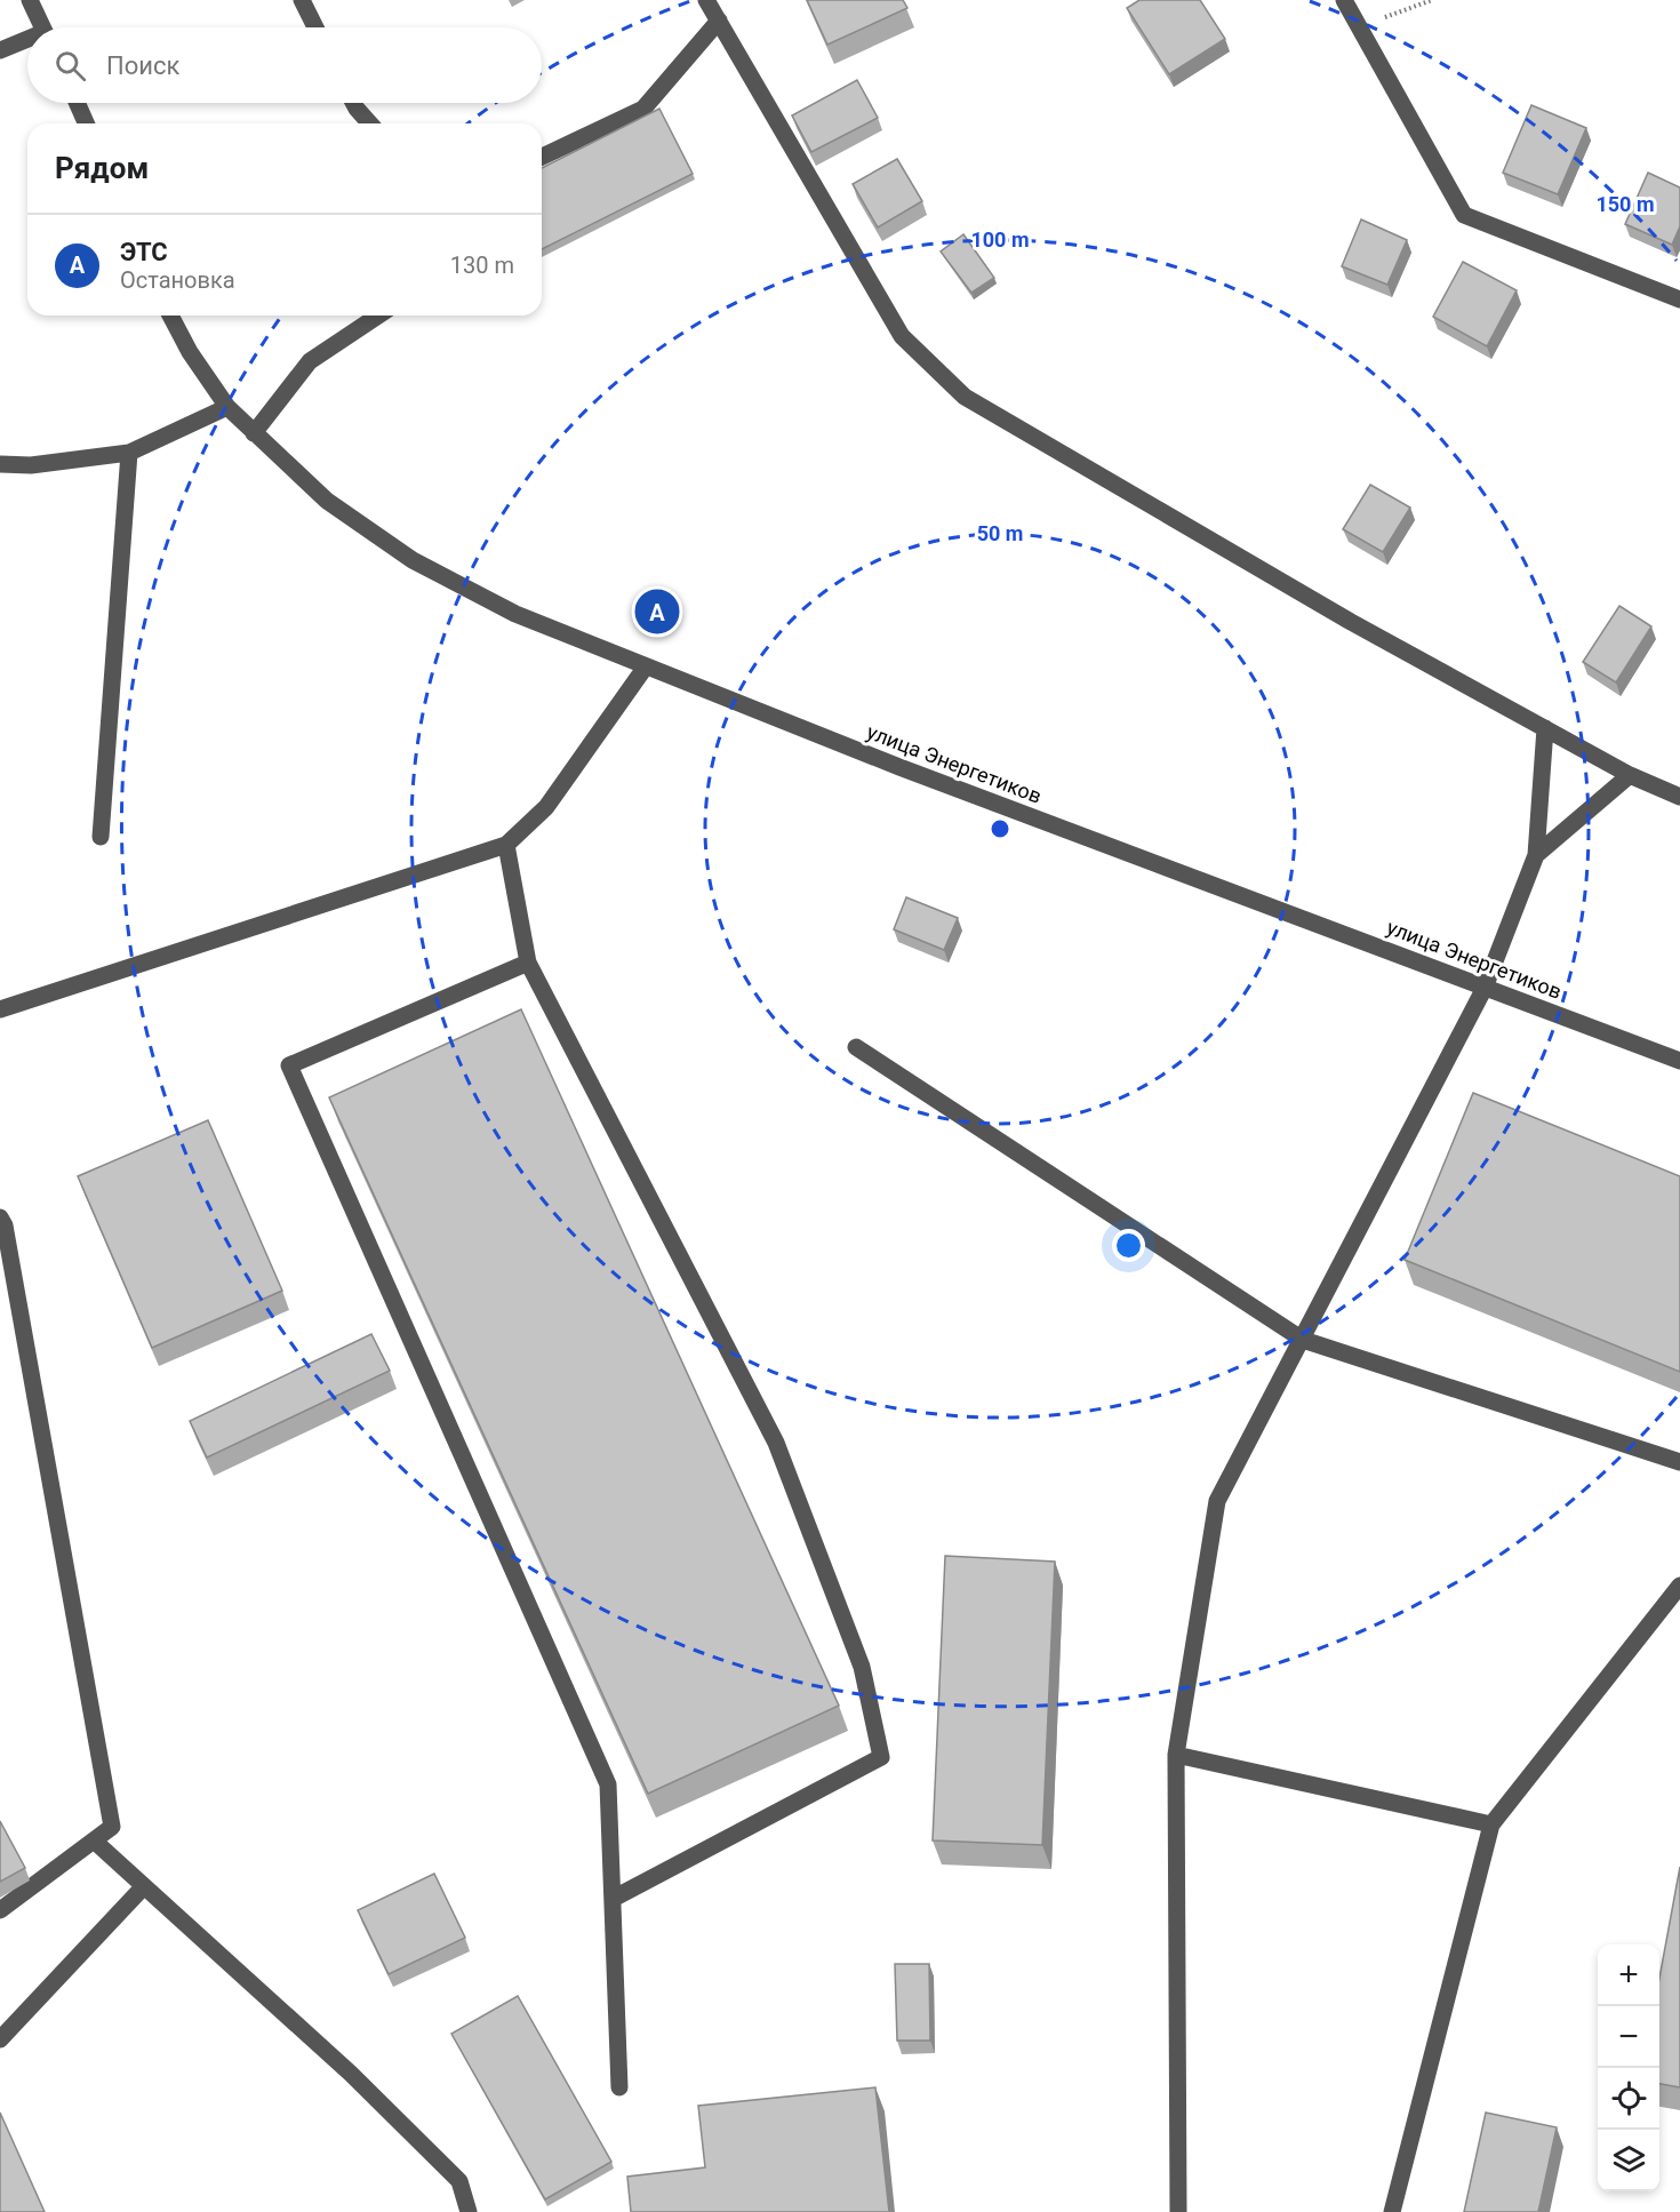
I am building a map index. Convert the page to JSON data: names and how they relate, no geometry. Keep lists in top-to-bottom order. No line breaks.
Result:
{"streets":{"street":["улица Энергетиков"]},"page":{"search":"Поиск","heading":"Рядом","list":[{"mark":"A","name":"ЭТС","note":"Остановка","value":"130 m"}],"pins":"A","map_buttons":["+","−"]},"rings":["150 m","100 m","50 m"]}
